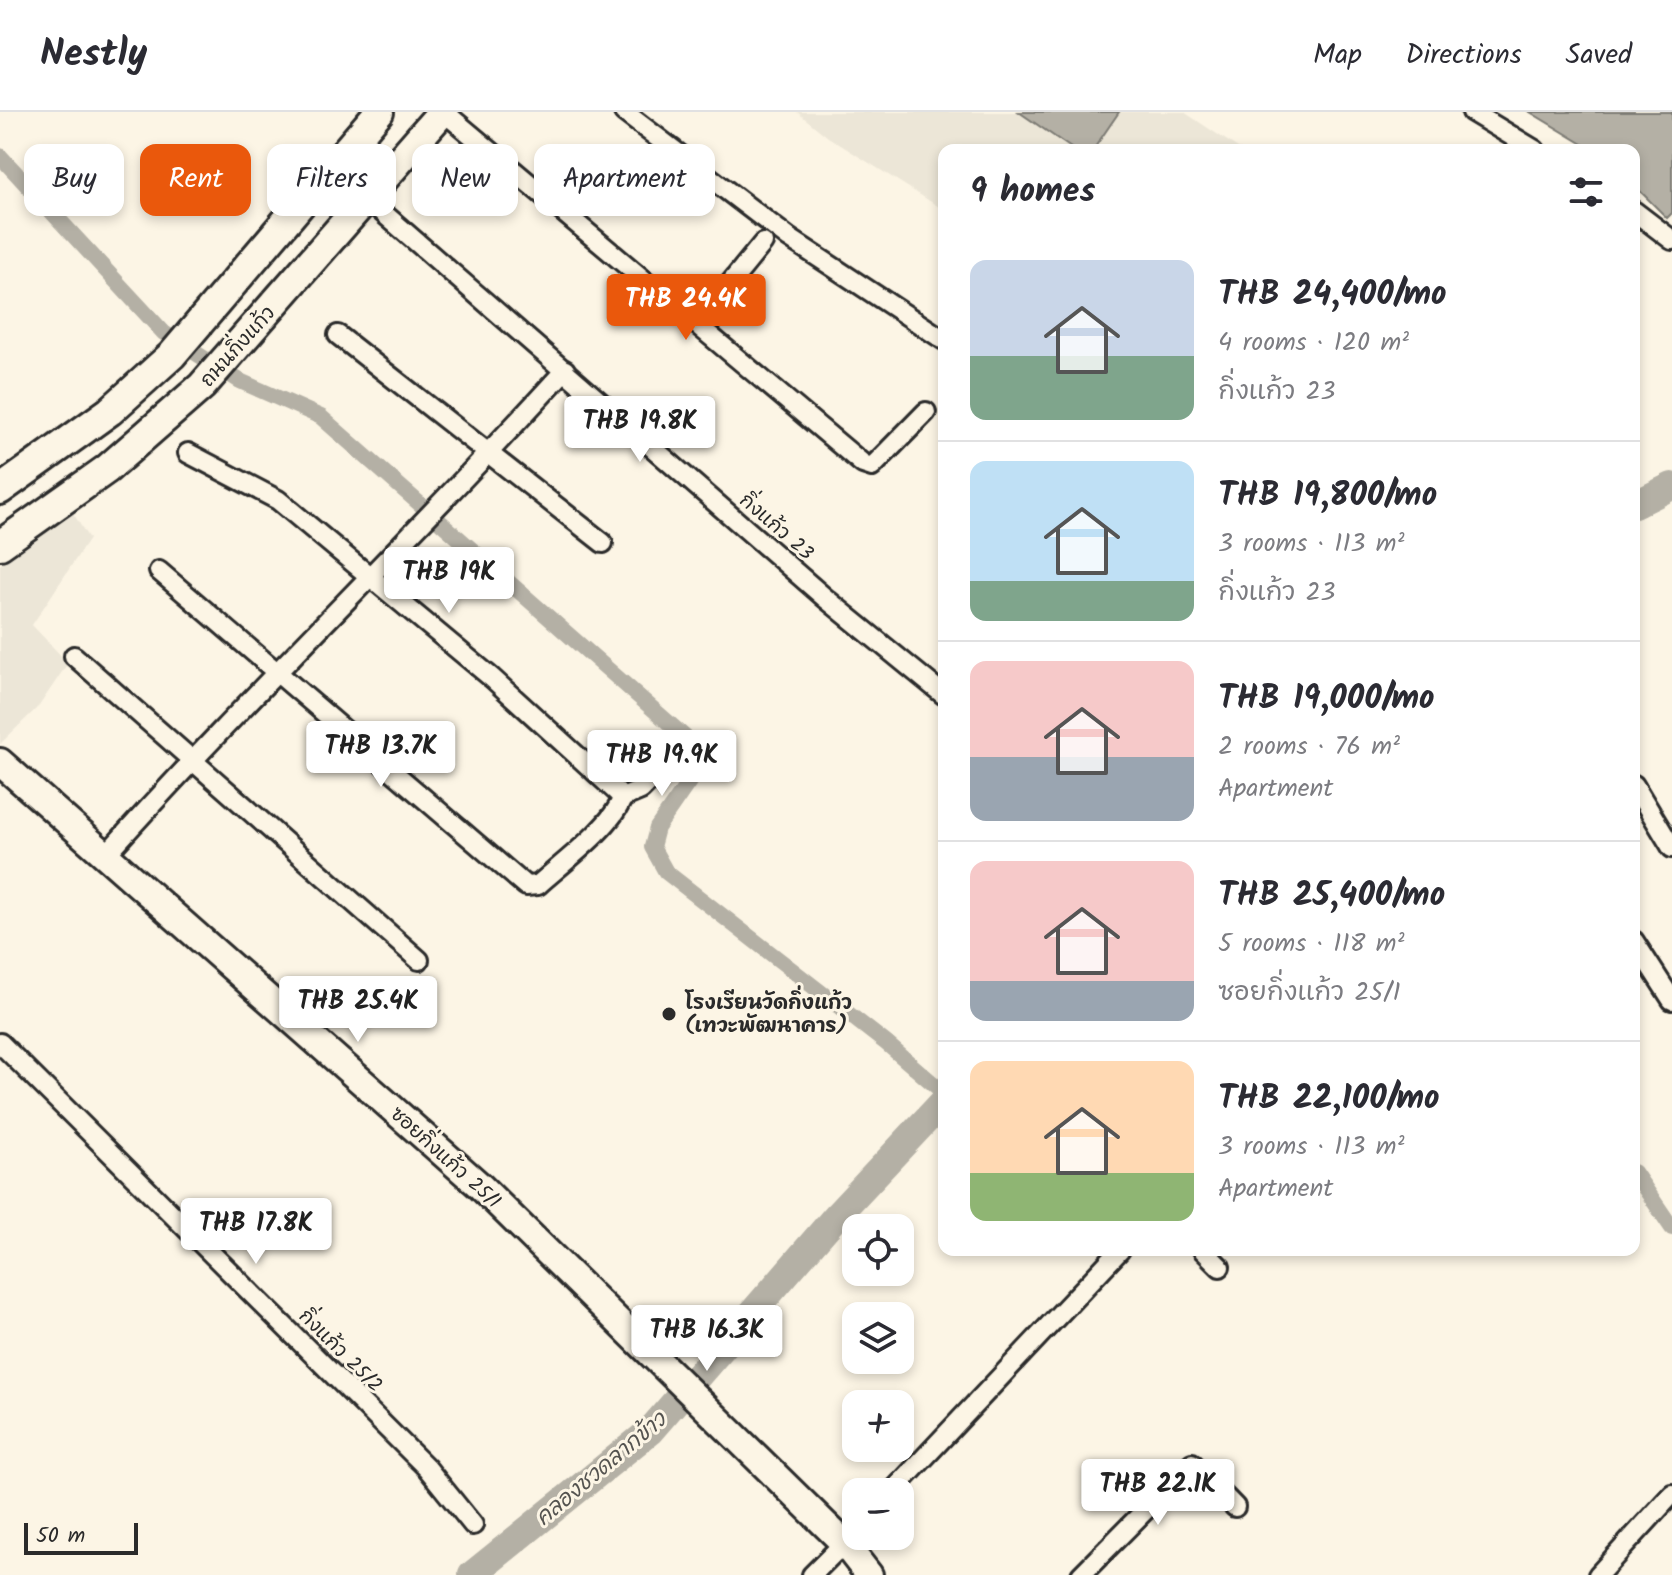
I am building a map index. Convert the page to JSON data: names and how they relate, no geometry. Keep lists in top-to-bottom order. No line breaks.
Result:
{"streets":{"main road":["ถนนกิ่งแก้ว"],"street":["กิ่งแก้ว 23","ซอยกิ่งแก้ว 25/1","กิ่งแก้ว 25/2"]},"water":["คลองชวดลากข้าว"],"places":["โรงเรียนวัดกิ่งแก้ว (เทวะพัฒนาคาร)"],"scale_bar":"50 m","page":{"header":"Nestly","nav":["Map","Directions","Saved"],"chip":["Buy","Rent","Filters","New","Apartment"],"heading":"9 homes","list":[{"name":"THB 24,400/mo","note":"4 rooms · 120 m² · กิ่งแก้ว 23"},{"name":"THB 19,800/mo","note":"3 rooms · 113 m² · กิ่งแก้ว 23"},{"name":"THB 19,000/mo","note":"2 rooms · 76 m² · Apartment"},{"name":"THB 25,400/mo","note":"5 rooms · 118 m² · ซอยกิ่งแก้ว 25/1"},{"name":"THB 22,100/mo","note":"3 rooms · 113 m² · Apartment"}],"price":["THB 24.4K","THB 19.8K","THB 19K","THB 13.7K","THB 19.9K","THB 25.4K","THB 17.8K","THB 16.3K","THB 22.1K"],"map_buttons":["+","−"],"scale":"50 m"}}
